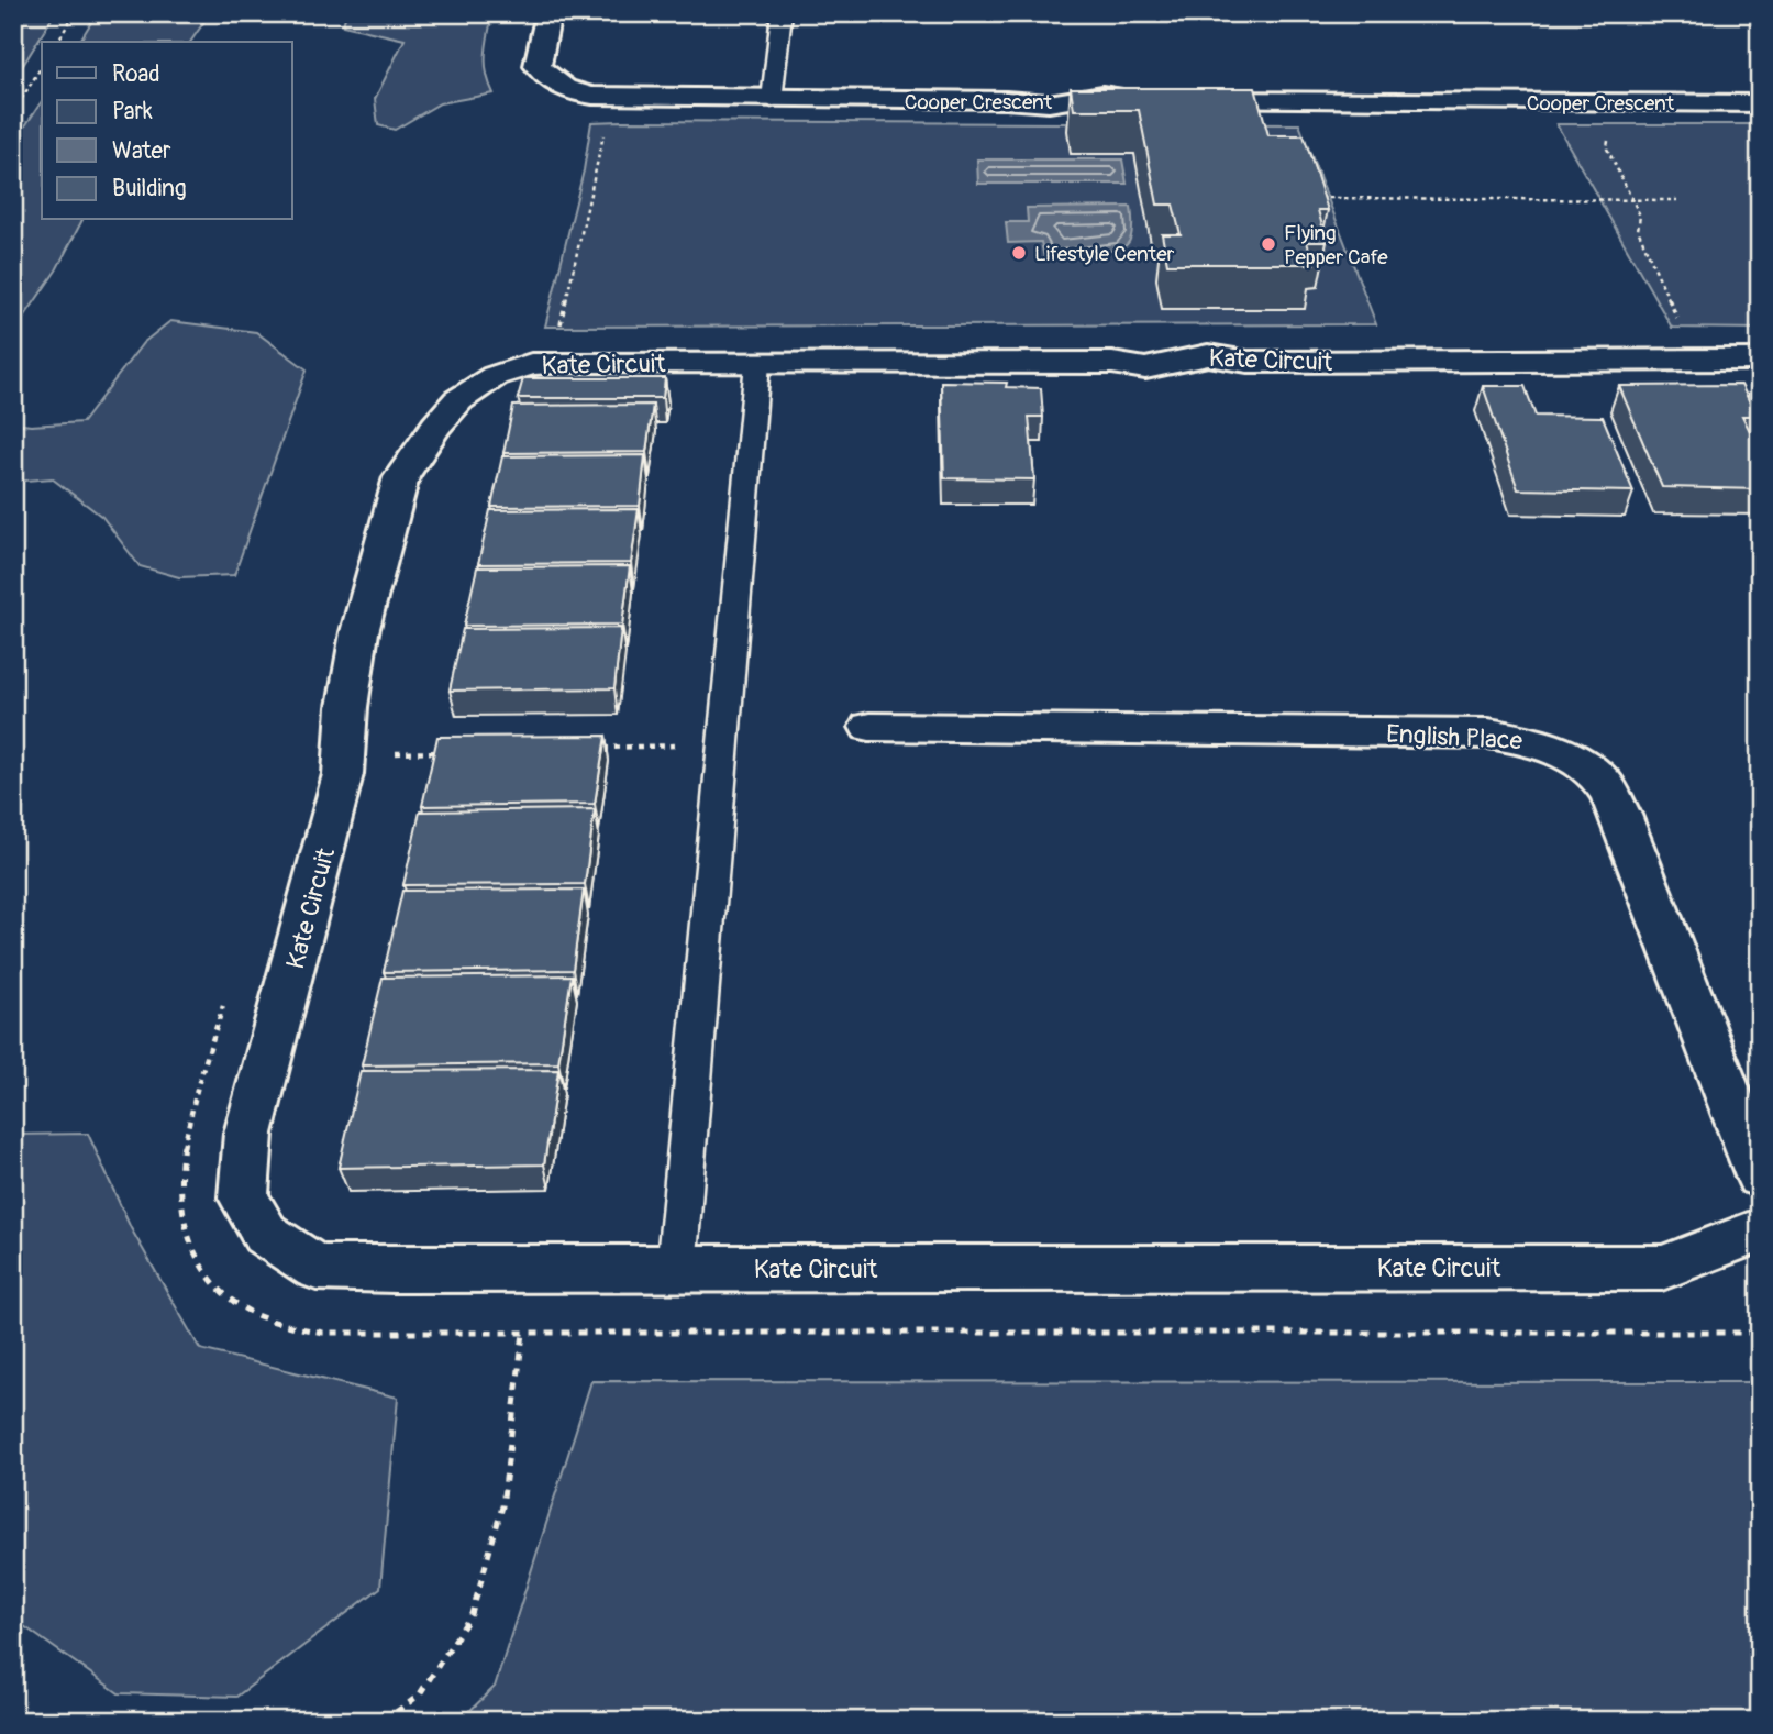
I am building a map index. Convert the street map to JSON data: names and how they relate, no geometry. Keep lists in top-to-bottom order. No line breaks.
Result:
{"streets":{"street":["Cooper Crescent","Kate Circuit","English Place"]},"places":["Flying Pepper Cafe","Lifestyle Center"],"legend":["Road","Park","Water","Building"]}
